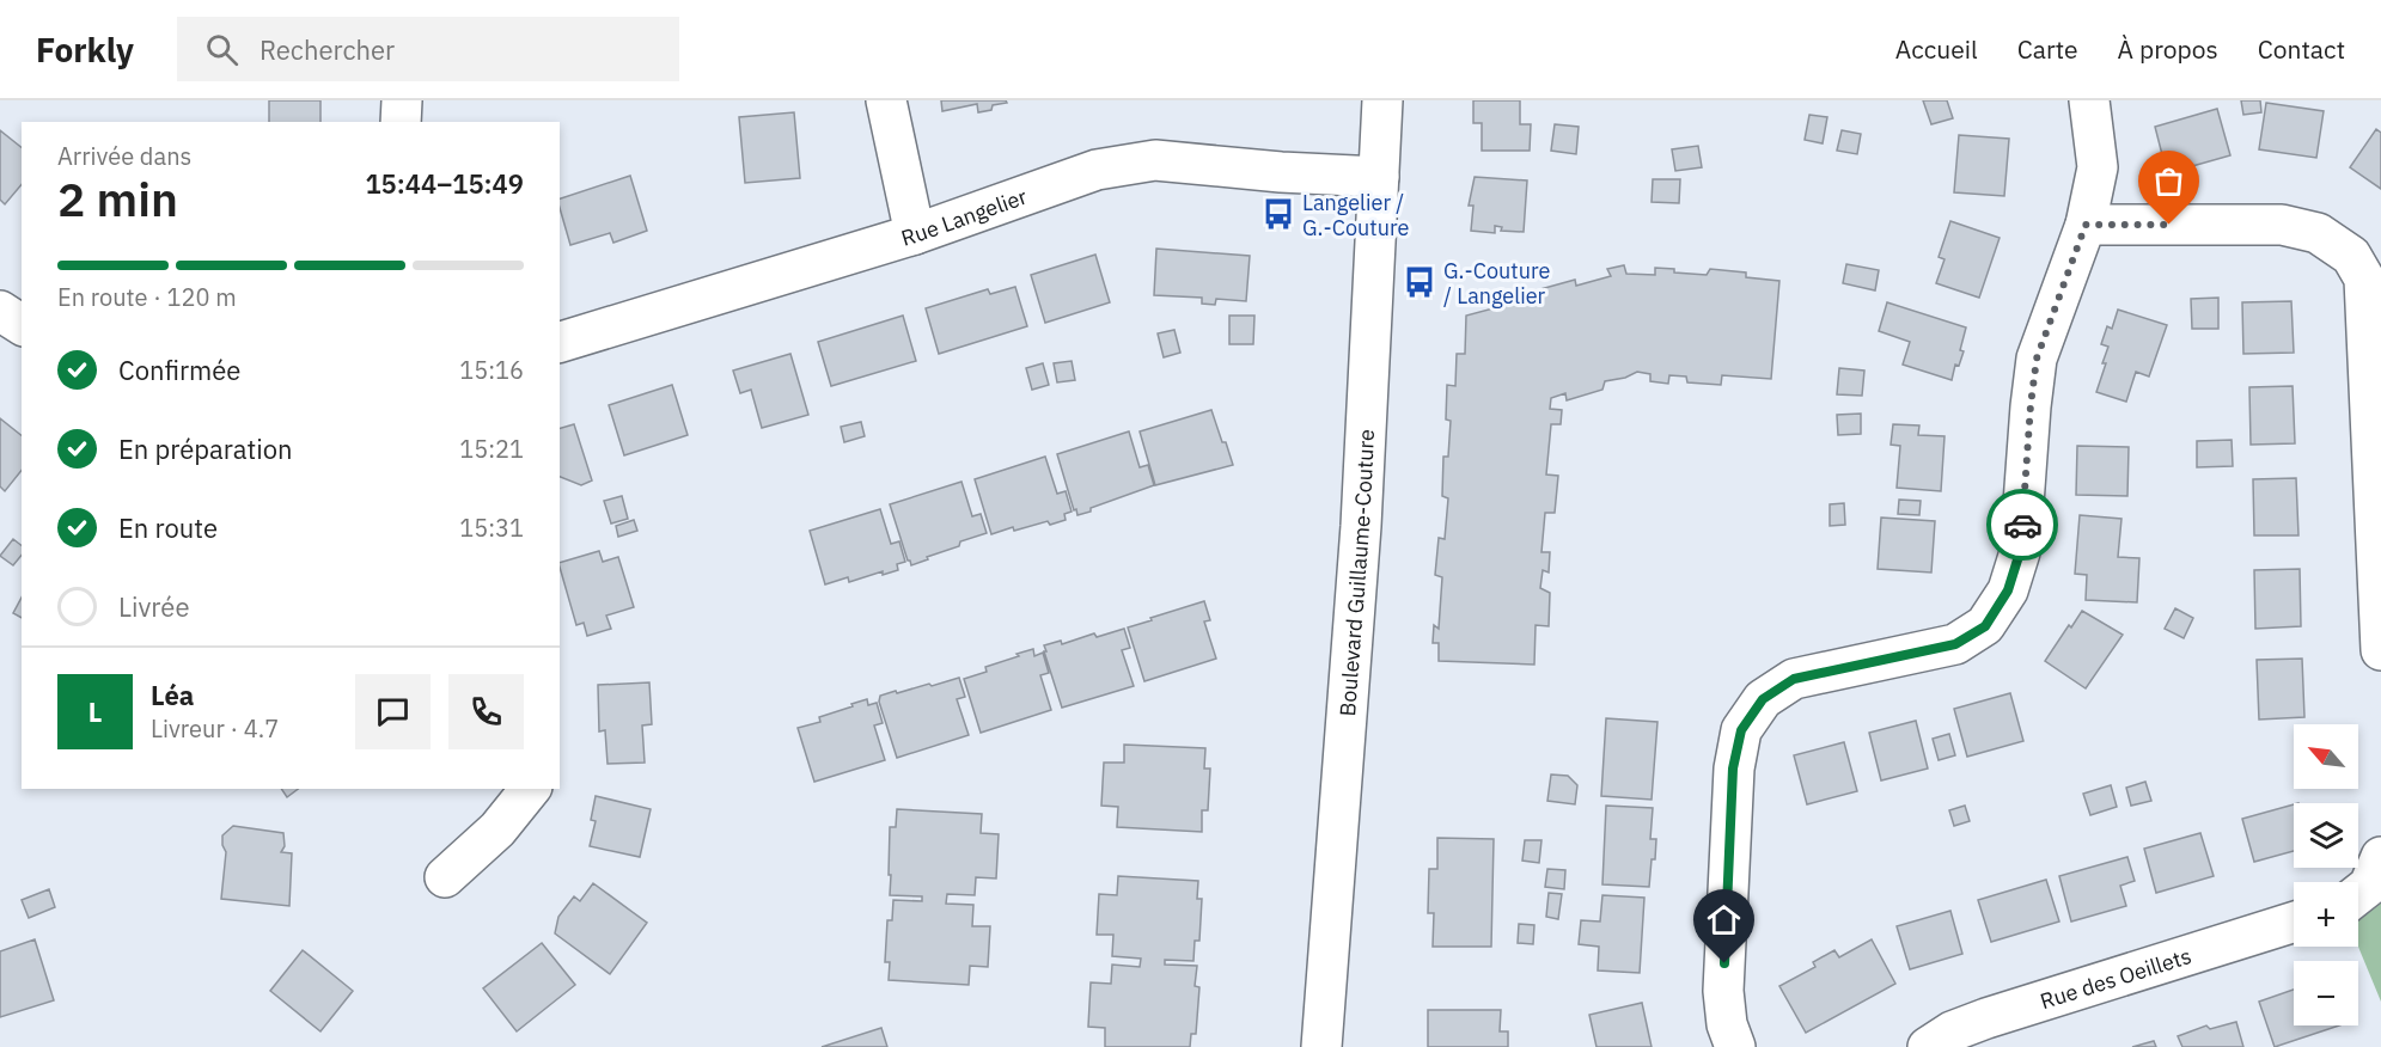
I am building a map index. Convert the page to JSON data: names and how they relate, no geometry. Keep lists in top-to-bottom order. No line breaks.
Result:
{"streets":{"street":["Rue Langelier","Boulevard Guillaume-Couture","Rue des Oeillets"]},"crossings":[["Rue Langelier","Boulevard Guillaume-Couture"]],"places":{"bus stop":["Langelier / G.-Couture","G.-Couture / Langelier"]},"north":"top left","page":{"header":"Forkly","search":"Rechercher","nav":["Accueil","Carte","À propos","Contact"],"heading":["2 min","Arrivée dans","15:44–15:49"],"panel":["Léa","Livreur · 4.7"],"bar":"En route · 120 m","list":[["Confirmée","15:16"],["En préparation","15:21"],["En route","15:31"],"Livrée"],"round":"L","map_buttons":["+","−"]}}
